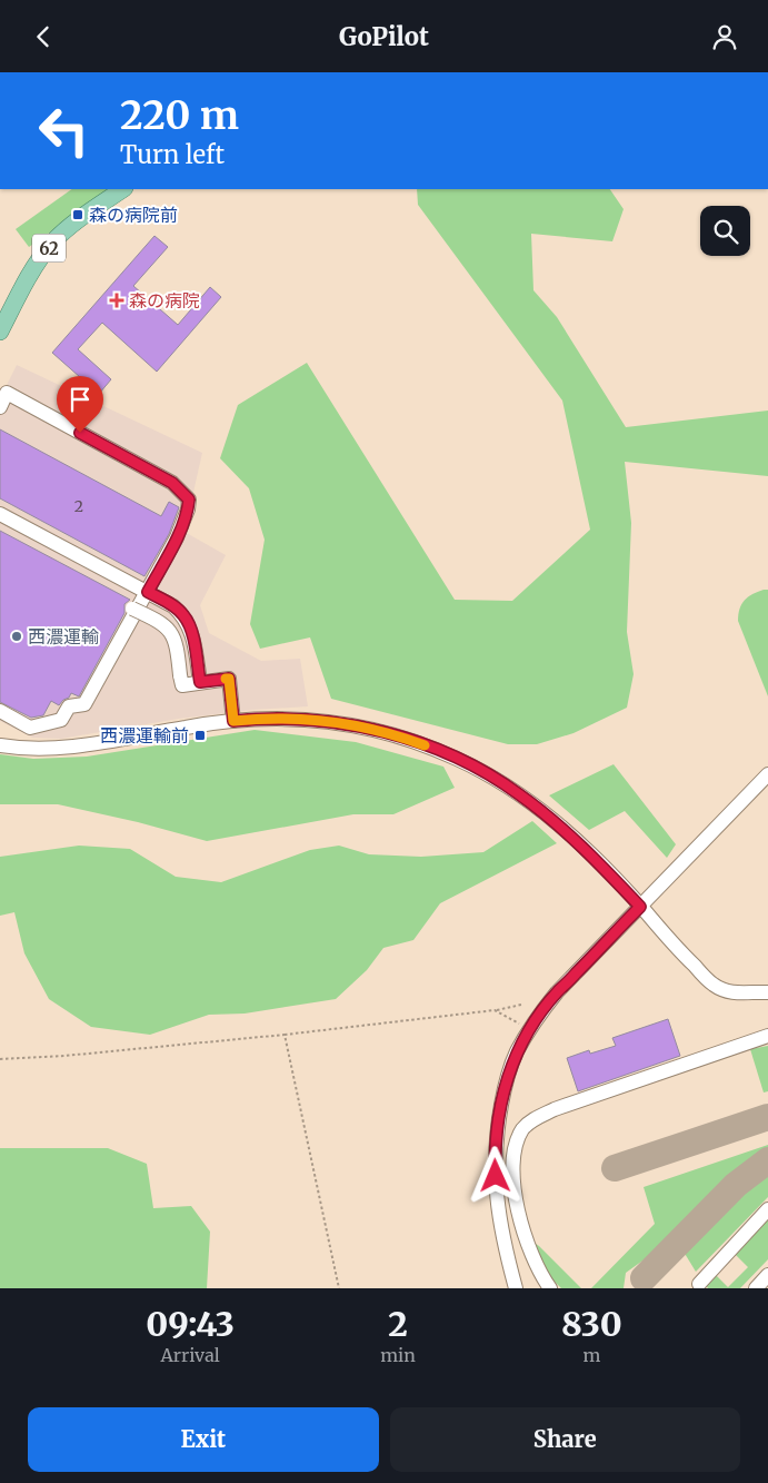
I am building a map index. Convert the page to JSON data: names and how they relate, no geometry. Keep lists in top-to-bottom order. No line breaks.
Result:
{"streets":{"main road":["62"]},"places":{"transit":["森の病院前","西濃運輸前"],"health":["森の病院"],"other":["西濃運輸"]},"house_numbers":["2"],"page":{"header":"GoPilot","turn":["220 m","Turn left"],"eta":["09:43","Arrival","2","min","830","m"],"buttons":["Exit","Share"]}}
